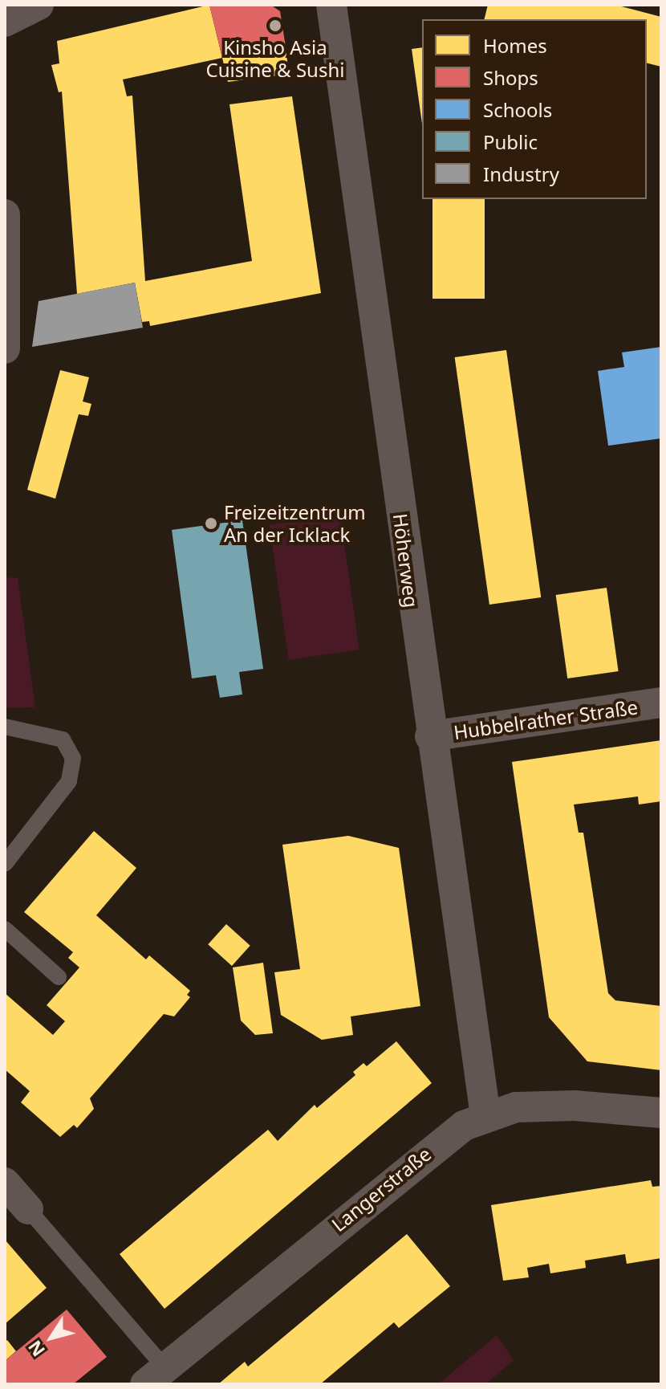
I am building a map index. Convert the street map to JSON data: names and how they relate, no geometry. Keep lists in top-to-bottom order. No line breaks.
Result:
{"streets":{"street":["Höherweg","Hubbelrather Straße","Langerstraße"]},"crossings":[["Höherweg","Hubbelrather Straße"],["Höherweg","Langerstraße"]],"places":["Kinsho Asia Cuisine & Sushi","Freizeitzentrum An der Icklack"],"legend":["Homes","Shops","Schools","Public","Industry"],"north":"bottom left"}
